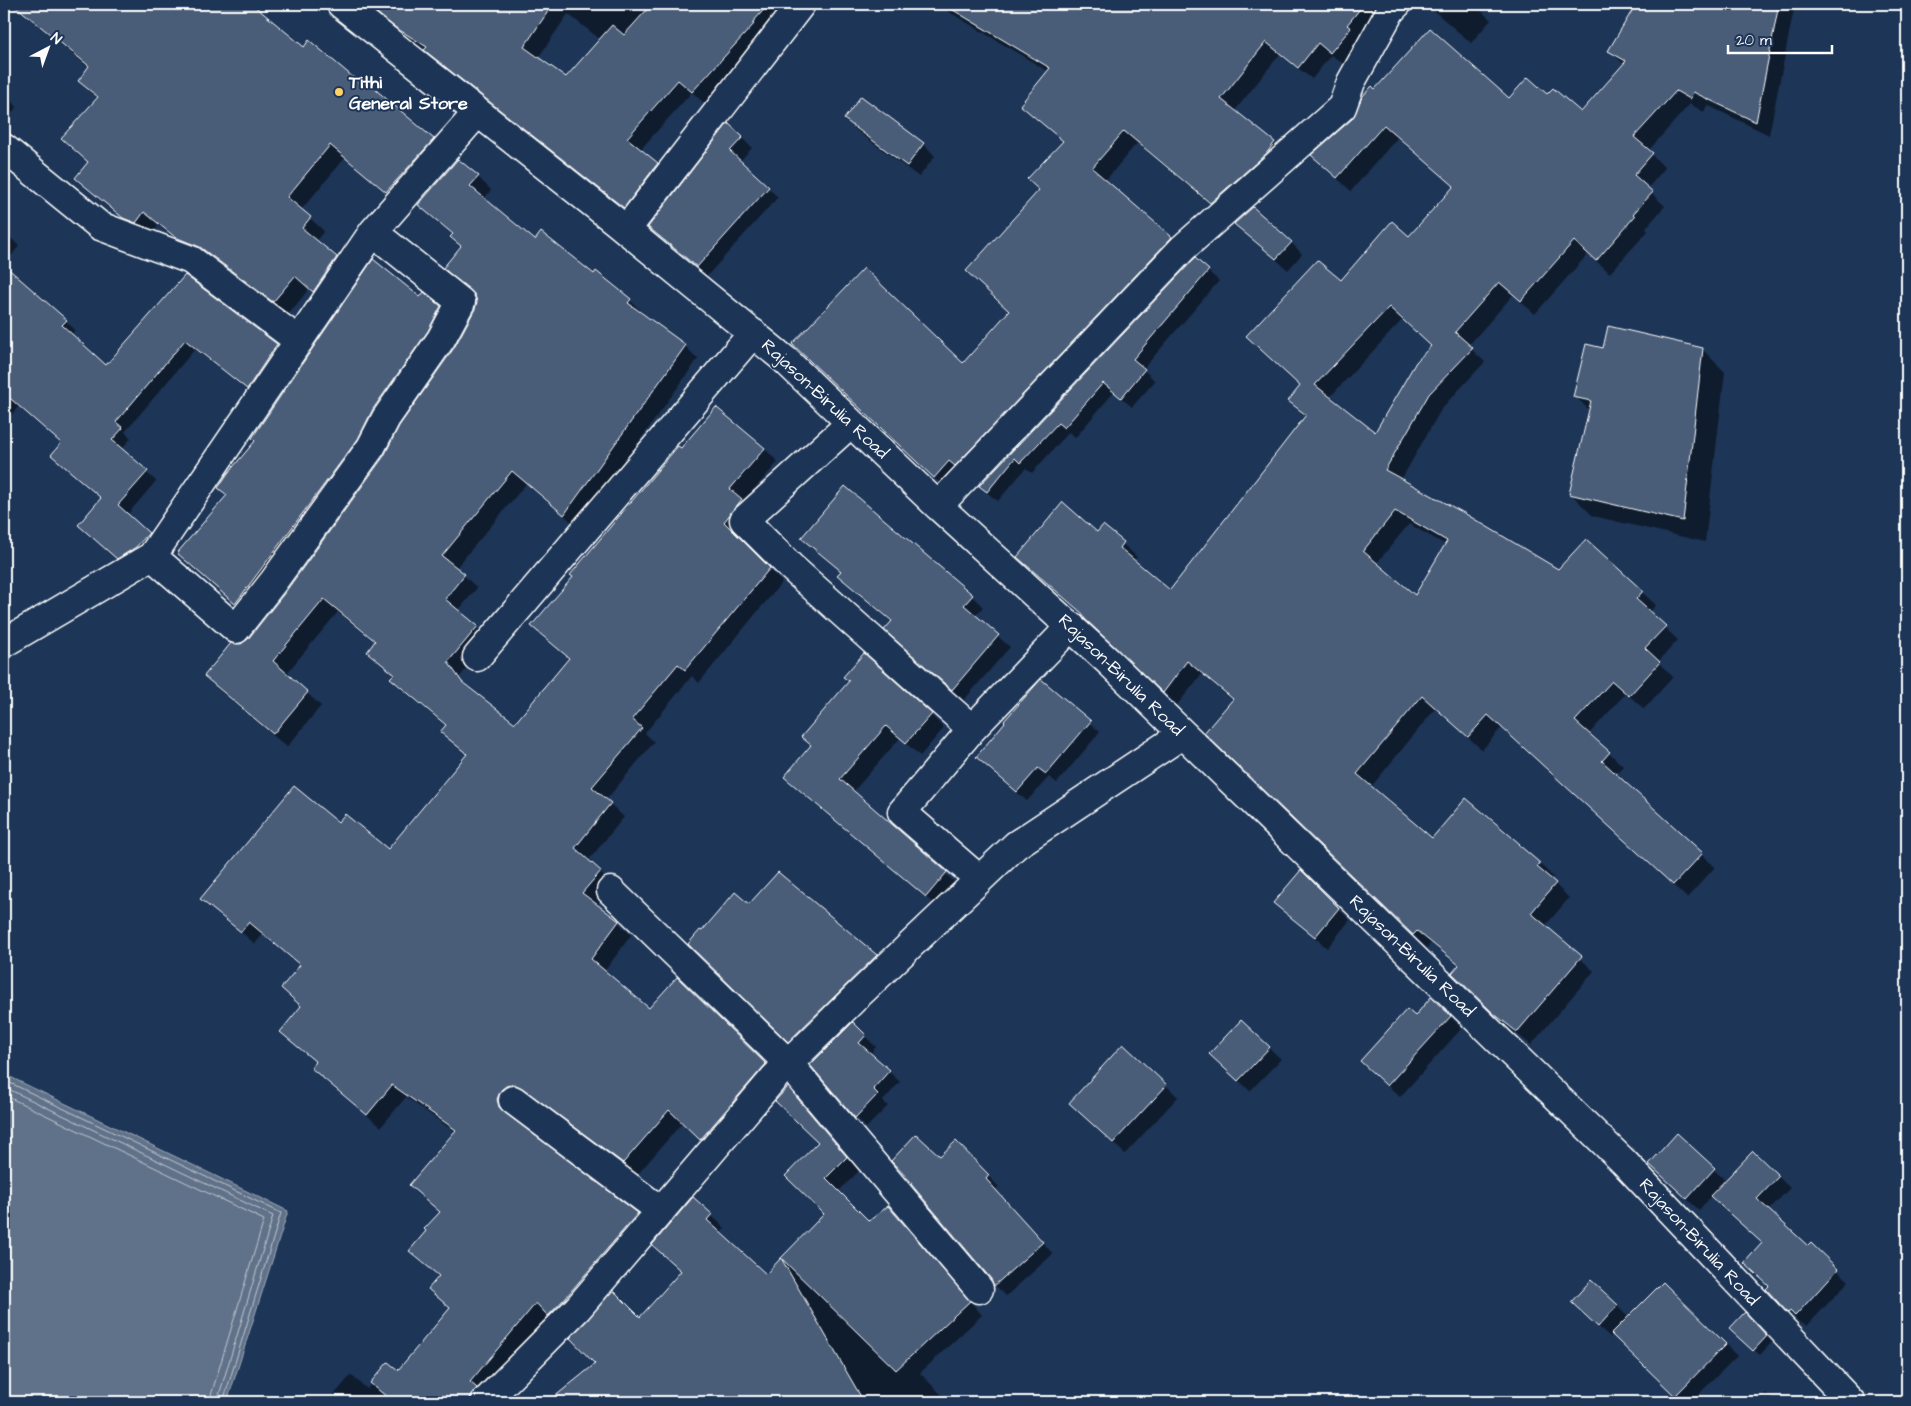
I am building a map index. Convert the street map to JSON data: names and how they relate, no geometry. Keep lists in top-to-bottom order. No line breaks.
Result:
{"streets":{"street":["Rajason-Birulia Road"]},"places":["Tithi General Store"],"scale_bar":"20 m","north":"top right"}
